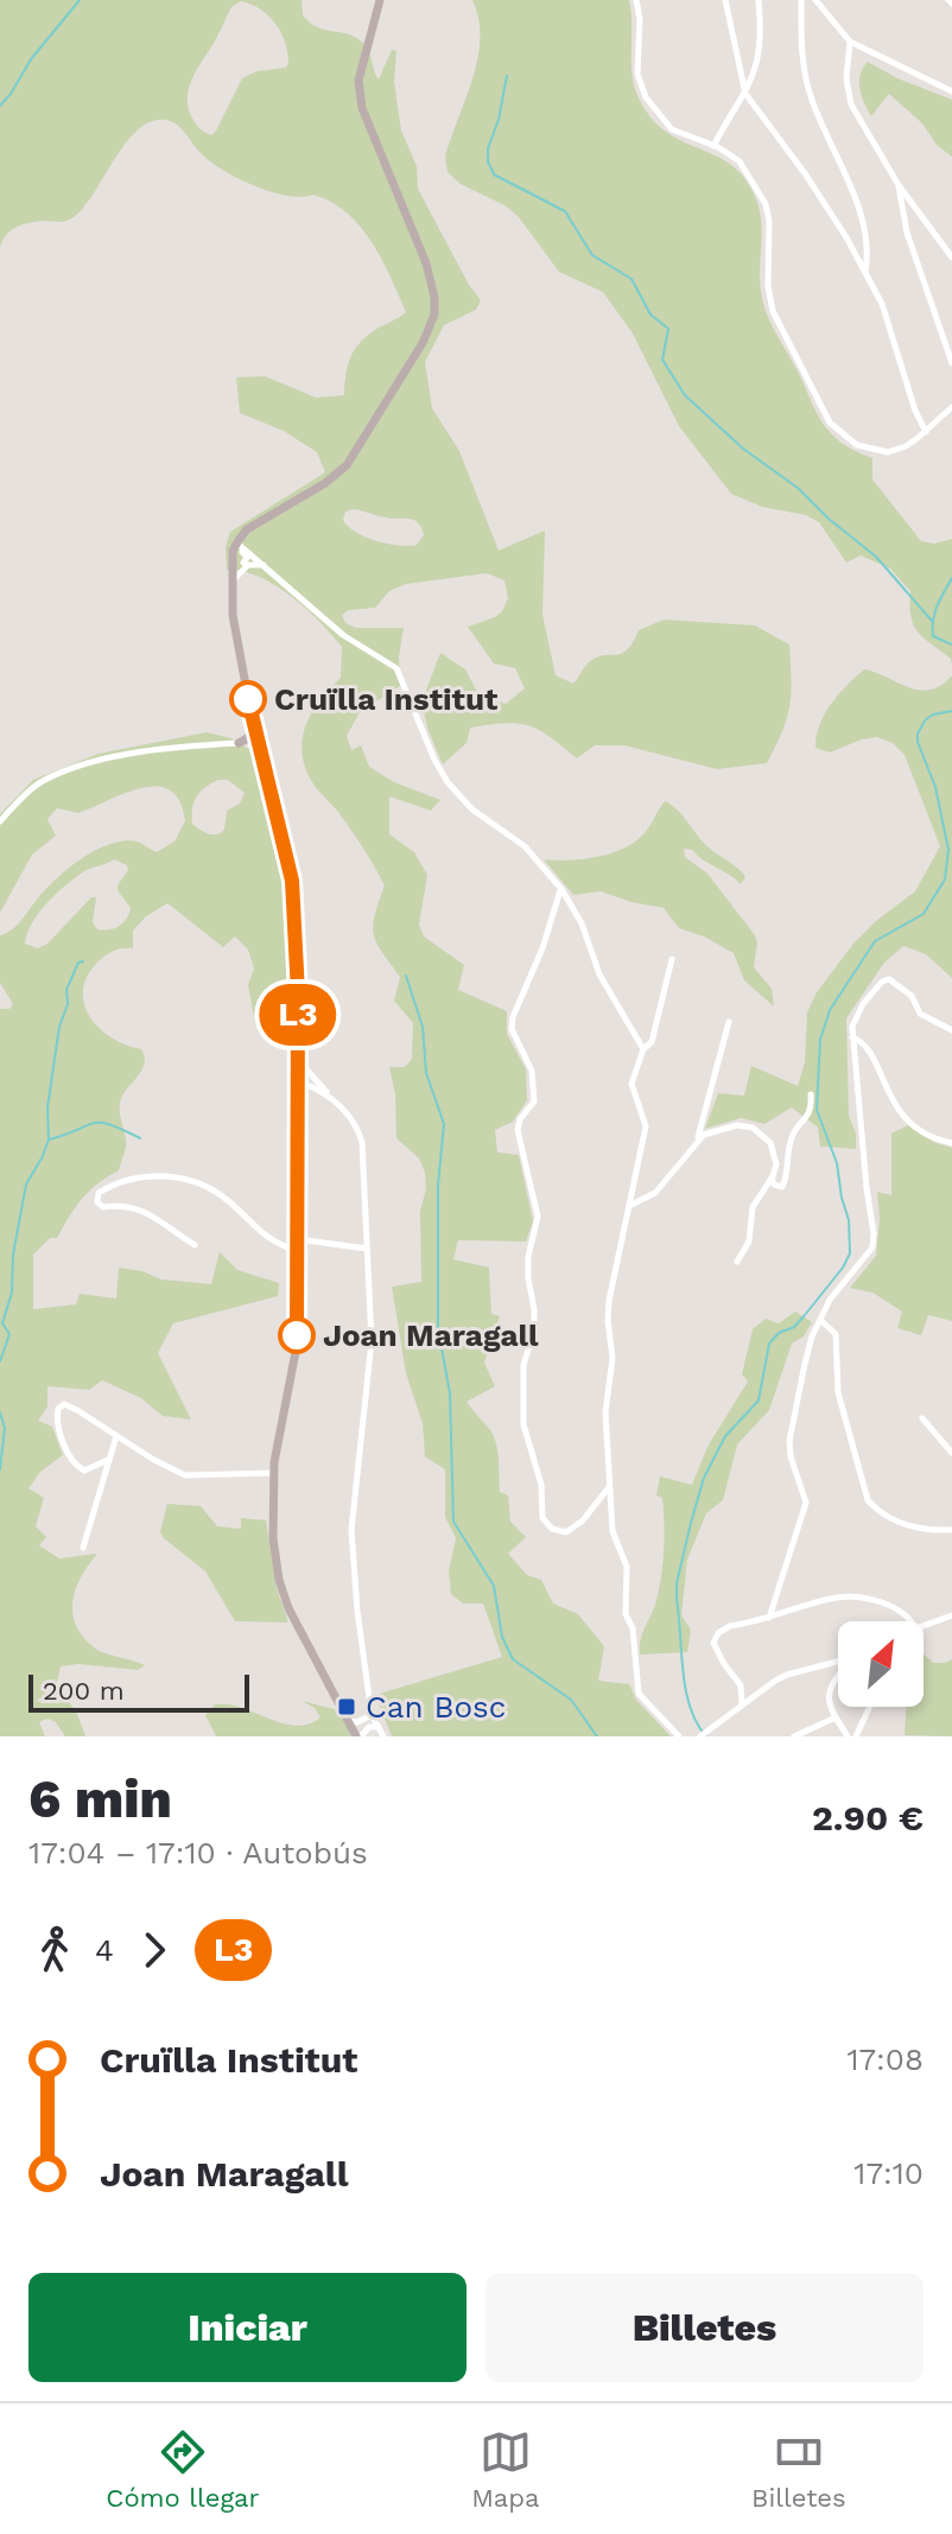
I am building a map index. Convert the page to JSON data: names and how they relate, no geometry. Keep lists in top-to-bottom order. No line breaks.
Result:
{"places":{"other":["Cruïlla Institut","Joan Maragall"],"transit":["Can Bosc"]},"lines":["bus line L3"],"scale_bar":"200 m","north":"top right","page":{"on_map":"L3","scale":"200 m","heading":["6 min","17:04 – 17:10 · Autobús","2.90 €"],"legs":["4","L3"],"list":[{"name":"Cruïlla Institut","value":"17:08"},{"name":"Joan Maragall","value":"17:10"}],"buttons":["Iniciar","Billetes"],"tabs":["Cómo llegar","Mapa","Billetes"]}}
